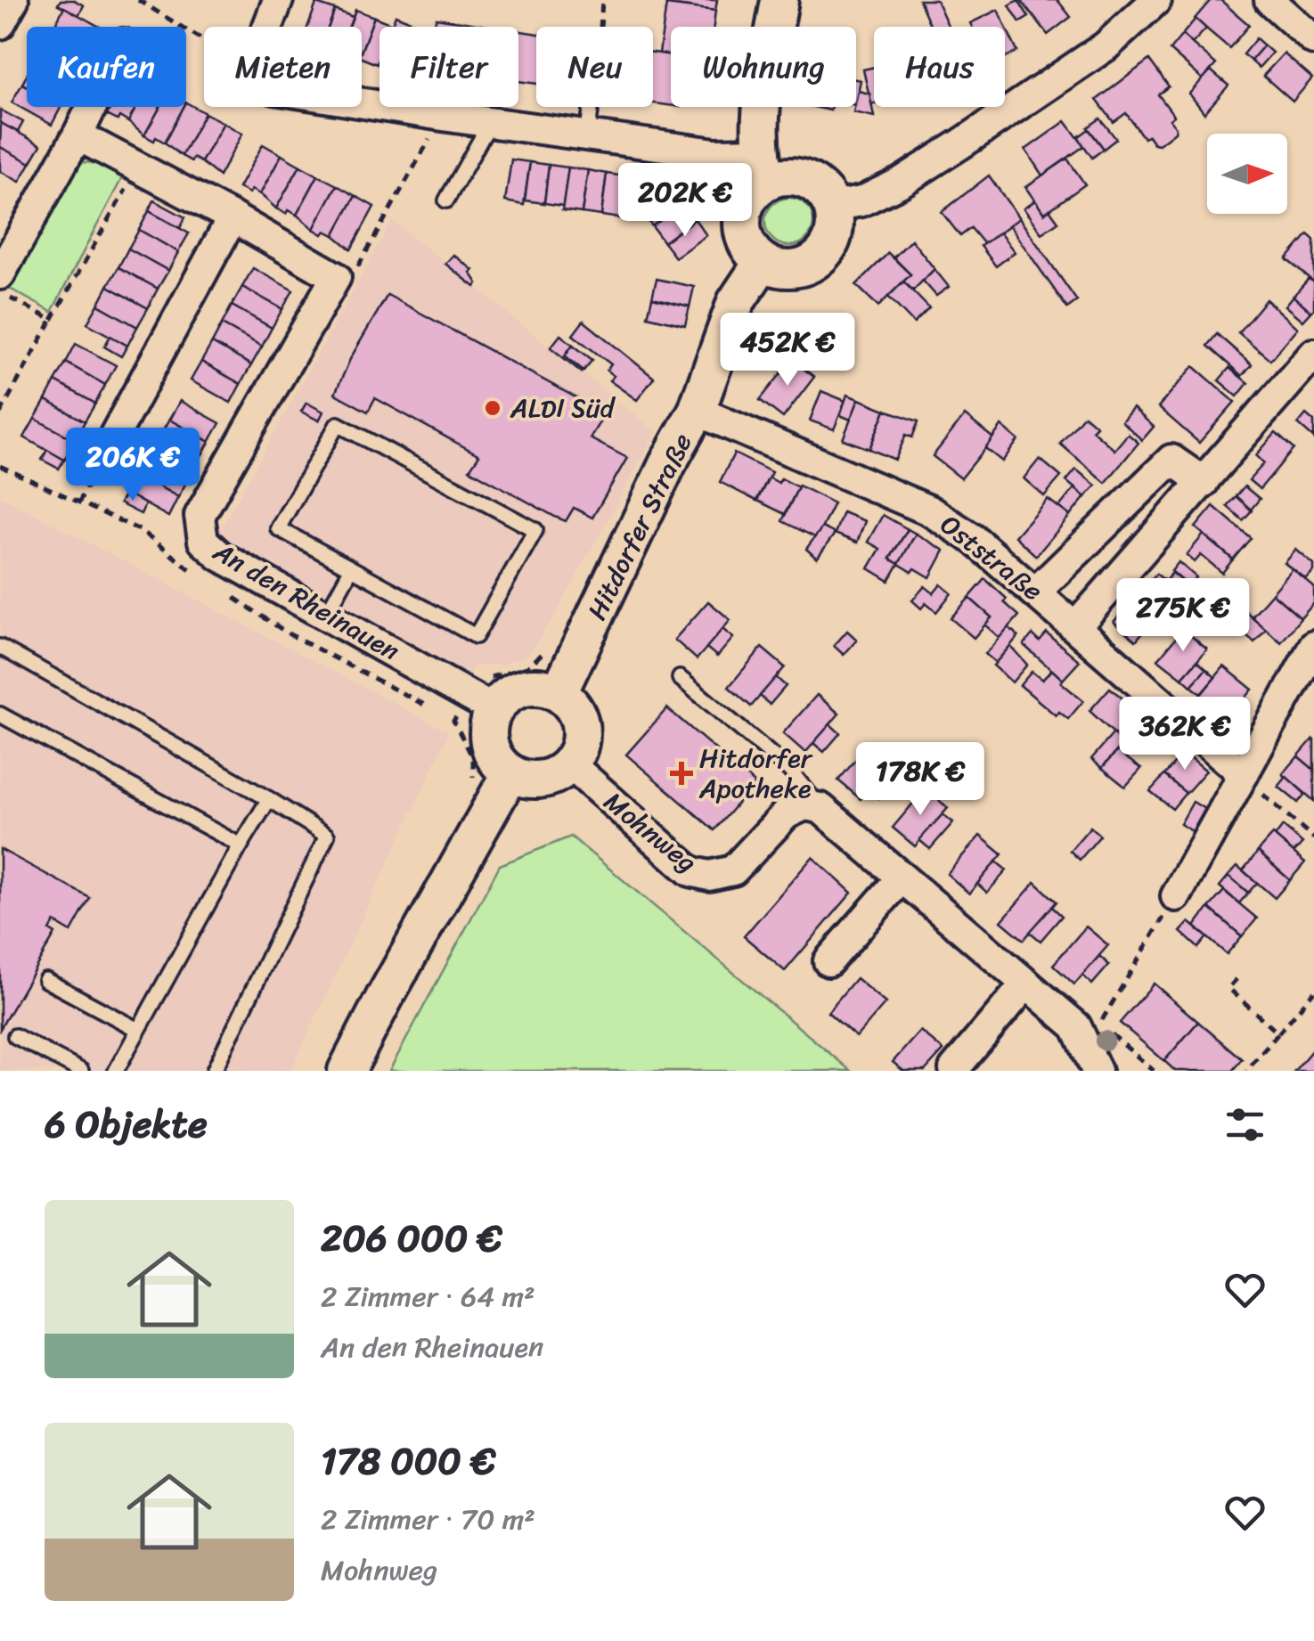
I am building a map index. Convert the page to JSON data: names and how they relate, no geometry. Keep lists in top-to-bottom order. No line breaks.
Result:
{"streets":{"street":["Hitdorfer Straße","Oststraße","An den Rheinauen","Mohnweg"]},"crossings":[["Hitdorfer Straße","Oststraße"],["Hitdorfer Straße","An den Rheinauen"],["Hitdorfer Straße","Mohnweg"],["An den Rheinauen","Mohnweg"]],"places":{"other":["ALDI Süd"],"health":["Hitdorfer Apotheke"]},"north":"right","page":{"chip":["Kaufen","Mieten","Filter","Neu","Wohnung","Haus"],"price":["202K €","452K €","206K €","275K €","362K €","178K €"],"heading":"6 Objekte","list":[{"name":"206 000 €","note":"2 Zimmer · 64 m² · An den Rheinauen"},{"name":"178 000 €","note":"2 Zimmer · 70 m² · Mohnweg"}]}}
